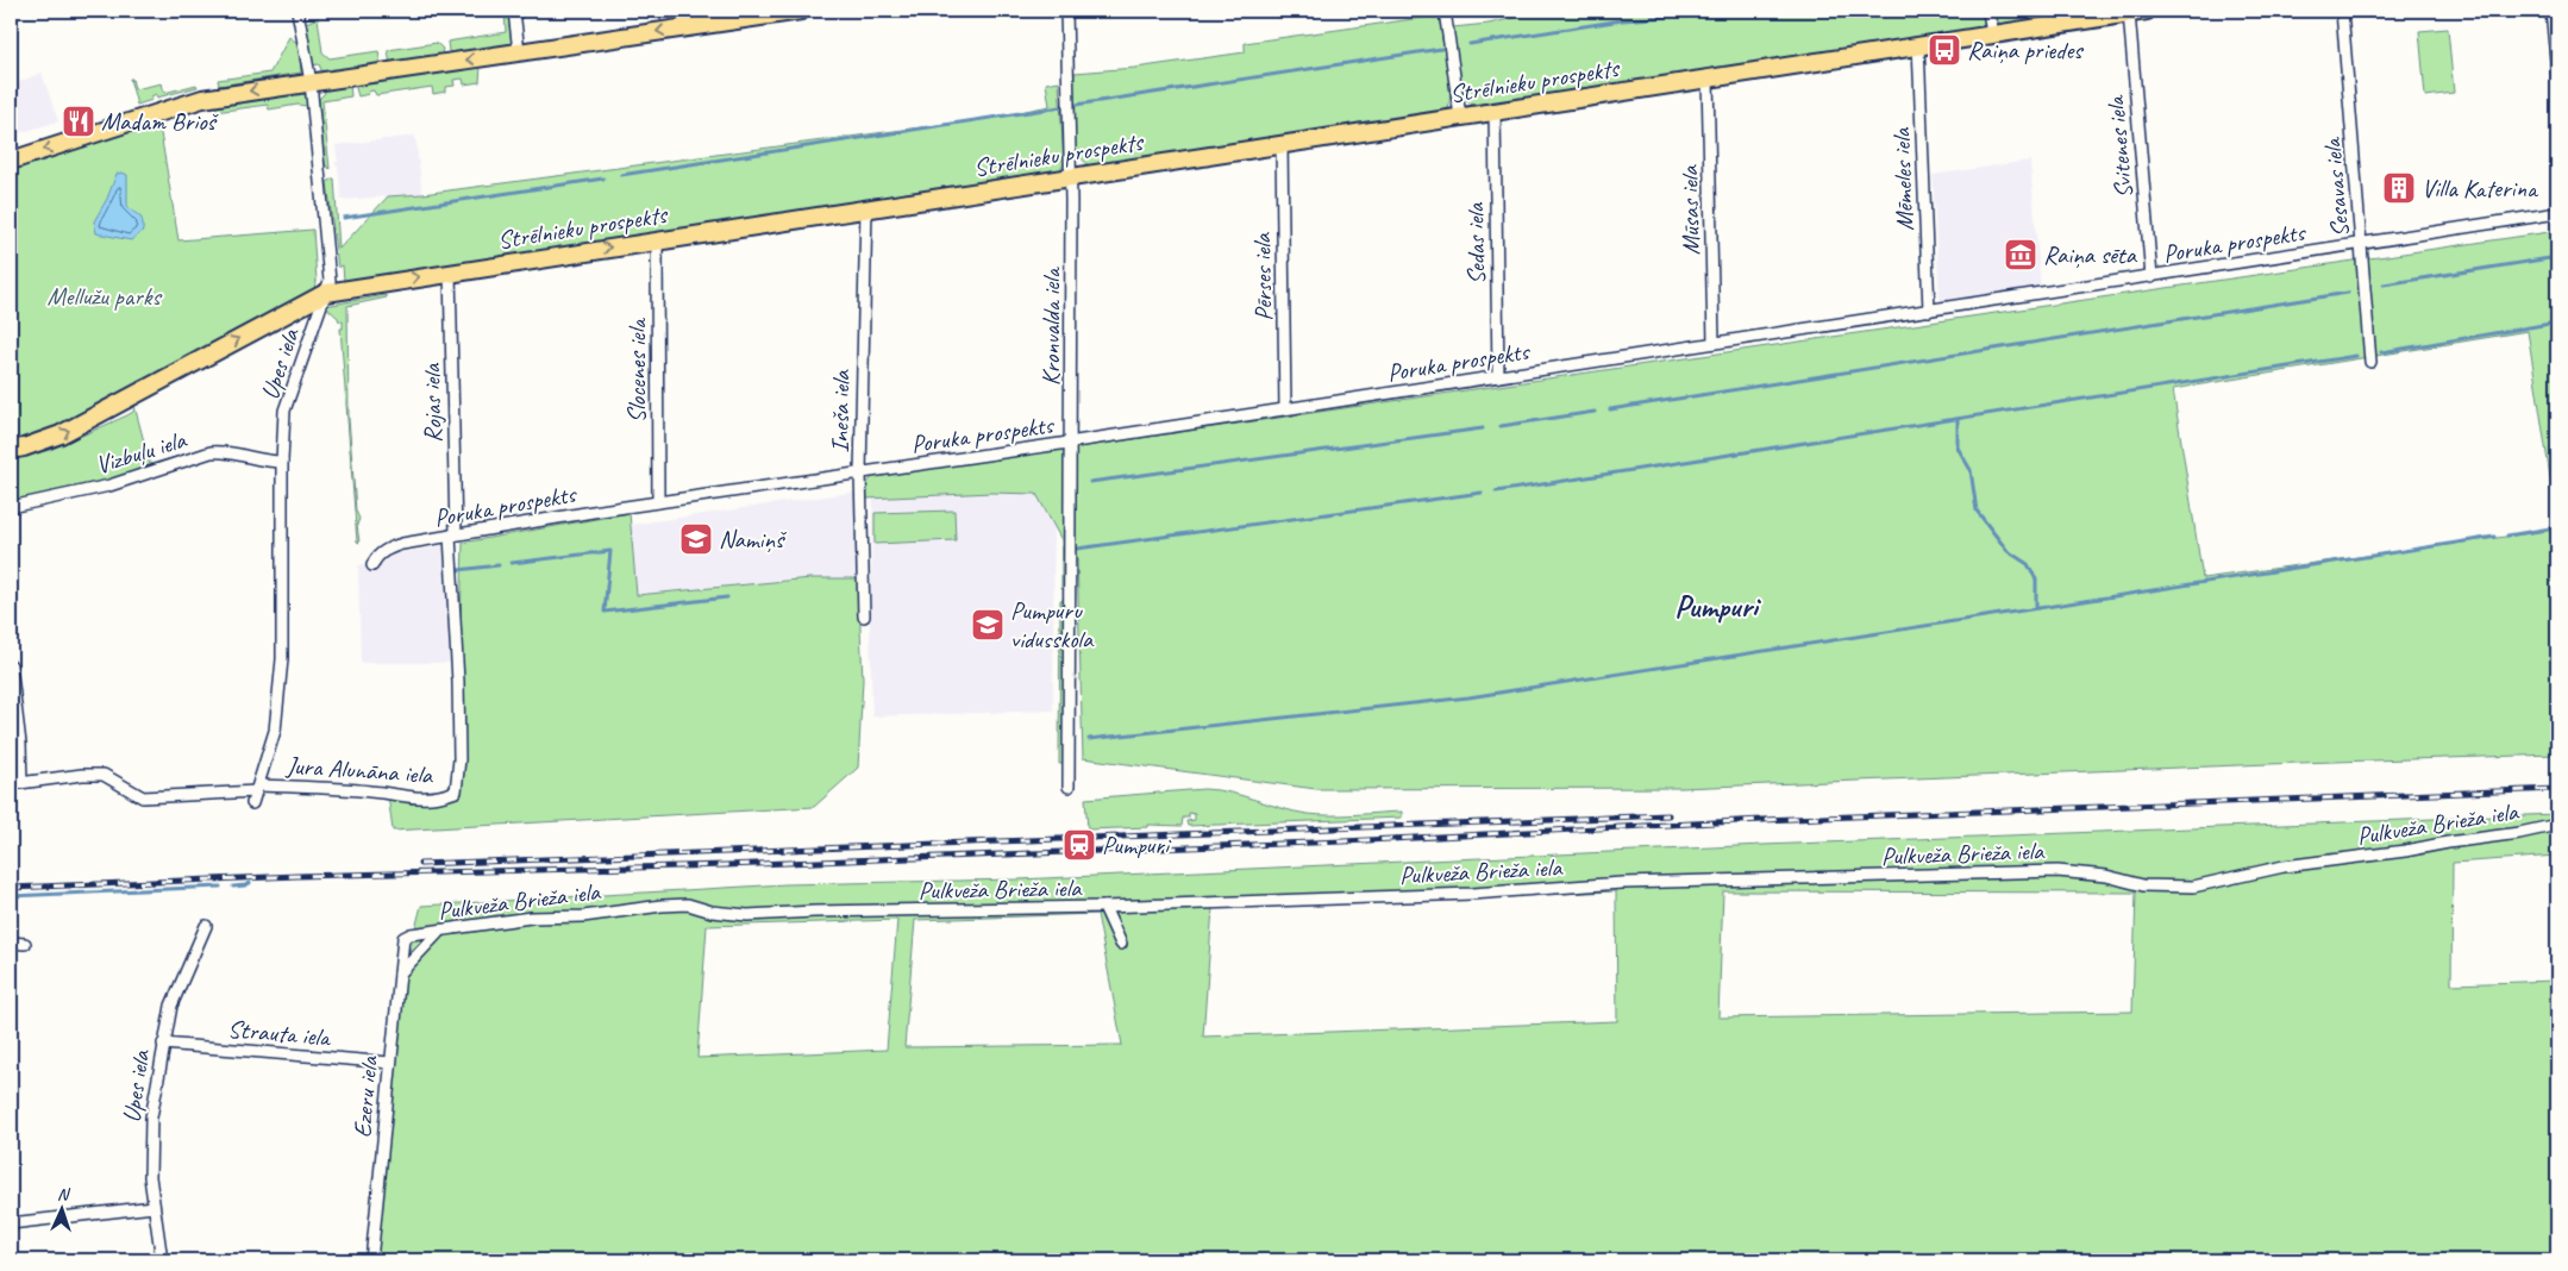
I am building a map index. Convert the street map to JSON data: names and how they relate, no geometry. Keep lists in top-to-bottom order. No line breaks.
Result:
{"streets":{"main road":["Strēlnieku prospekts"],"street":["Svitenes iela","Mēmeles iela","Sesavas iela","Mūsas iela","Poruka prospekts","Sedas iela","Pērses iela","Kronvalda iela","Upes iela","Slocenes iela","Rojas iela","Ineša iela","Vizbuļu iela","Jura Alunāna iela","Pulkveža Brieža iela","Strauta iela","Ezeru iela"]},"crossings":[["Strēlnieku prospekts","Svitenes iela"],["Strēlnieku prospekts","Mēmeles iela"],["Strēlnieku prospekts","Mūsas iela"],["Strēlnieku prospekts","Sedas iela"],["Strēlnieku prospekts","Pērses iela"],["Strēlnieku prospekts","Kronvalda iela"],["Strēlnieku prospekts","Upes iela"],["Strēlnieku prospekts","Slocenes iela"],["Strēlnieku prospekts","Rojas iela"],["Strēlnieku prospekts","Ineša iela"],["Svitenes iela","Poruka prospekts"],["Mēmeles iela","Poruka prospekts"],["Sesavas iela","Poruka prospekts"],["Mūsas iela","Poruka prospekts"],["Poruka prospekts","Sedas iela"],["Poruka prospekts","Pērses iela"],["Poruka prospekts","Kronvalda iela"],["Poruka prospekts","Slocenes iela"],["Poruka prospekts","Rojas iela"],["Poruka prospekts","Ineša iela"],["Upes iela","Vizbuļu iela"],["Upes iela","Jura Alunāna iela"],["Upes iela","Strauta iela"],["Rojas iela","Jura Alunāna iela"],["Pulkveža Brieža iela","Ezeru iela"],["Strauta iela","Ezeru iela"]],"districts":["Pumpuri"],"parks":["Mellužu parks"],"places":{"bus stop":["Raiņa priedes"],"restaurant":["Madam Brioš"],"building":["Villa Katerina"],"museum":["Raiņa sēta"],"school or university":["Namiņš","Pumpuru vidusskola"],"station":["Pumpuri"]},"north":"top"}
